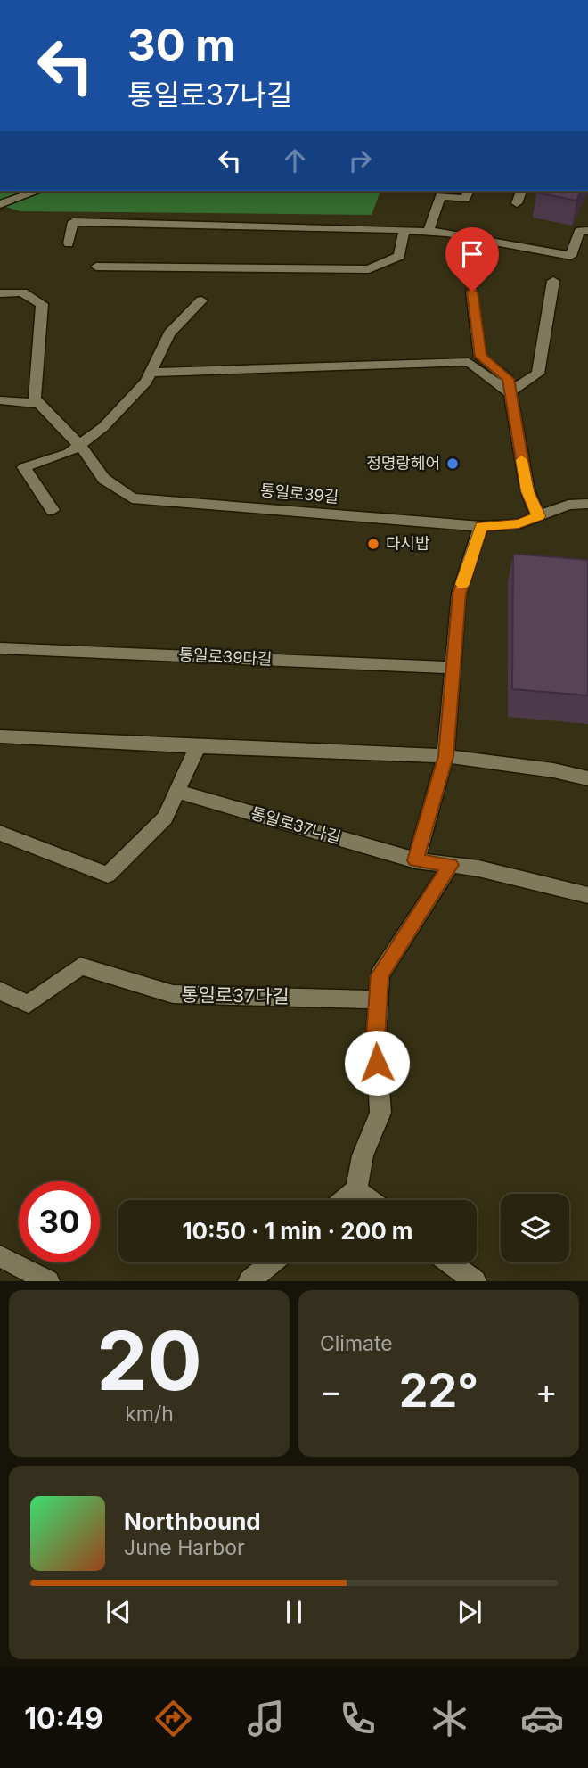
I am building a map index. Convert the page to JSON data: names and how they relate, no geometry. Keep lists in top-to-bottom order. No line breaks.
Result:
{"streets":{"street":["통일로39길","통일로39다길","통일로37나길","통일로37다길"]},"places":["정명랑헤어","다시밥"],"page":{"turn":["30 m","통일로37나길"],"limit":"30","trip":"10:50 · 1 min · 200 m","tile":[["20","km/h"],"Climate"],"heat":["−","22°","+"],"song":["Northbound","June Harbor"],"tabs":"10:49"}}
